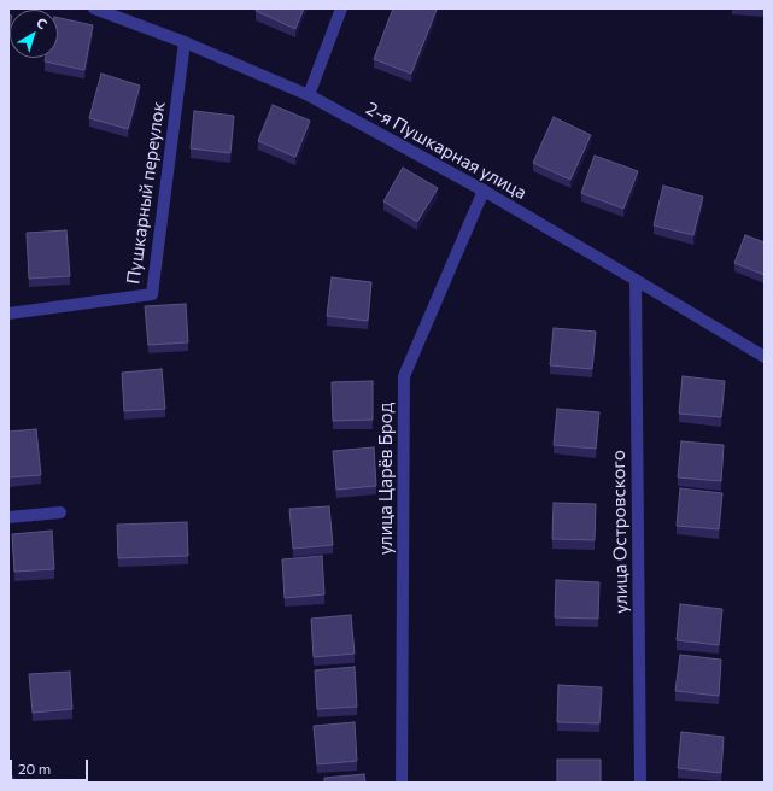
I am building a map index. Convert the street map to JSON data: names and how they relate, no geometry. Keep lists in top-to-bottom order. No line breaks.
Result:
{"streets":{"street":["2-я Пушкарная улица","Пушкарный переулок","улица Царёв Брод","улица Островского"]},"crossings":[["2-я Пушкарная улица","Пушкарный переулок"],["2-я Пушкарная улица","улица Царёв Брод"],["2-я Пушкарная улица","улица Островского"]],"scale_bar":"20 m","north":"top right"}
